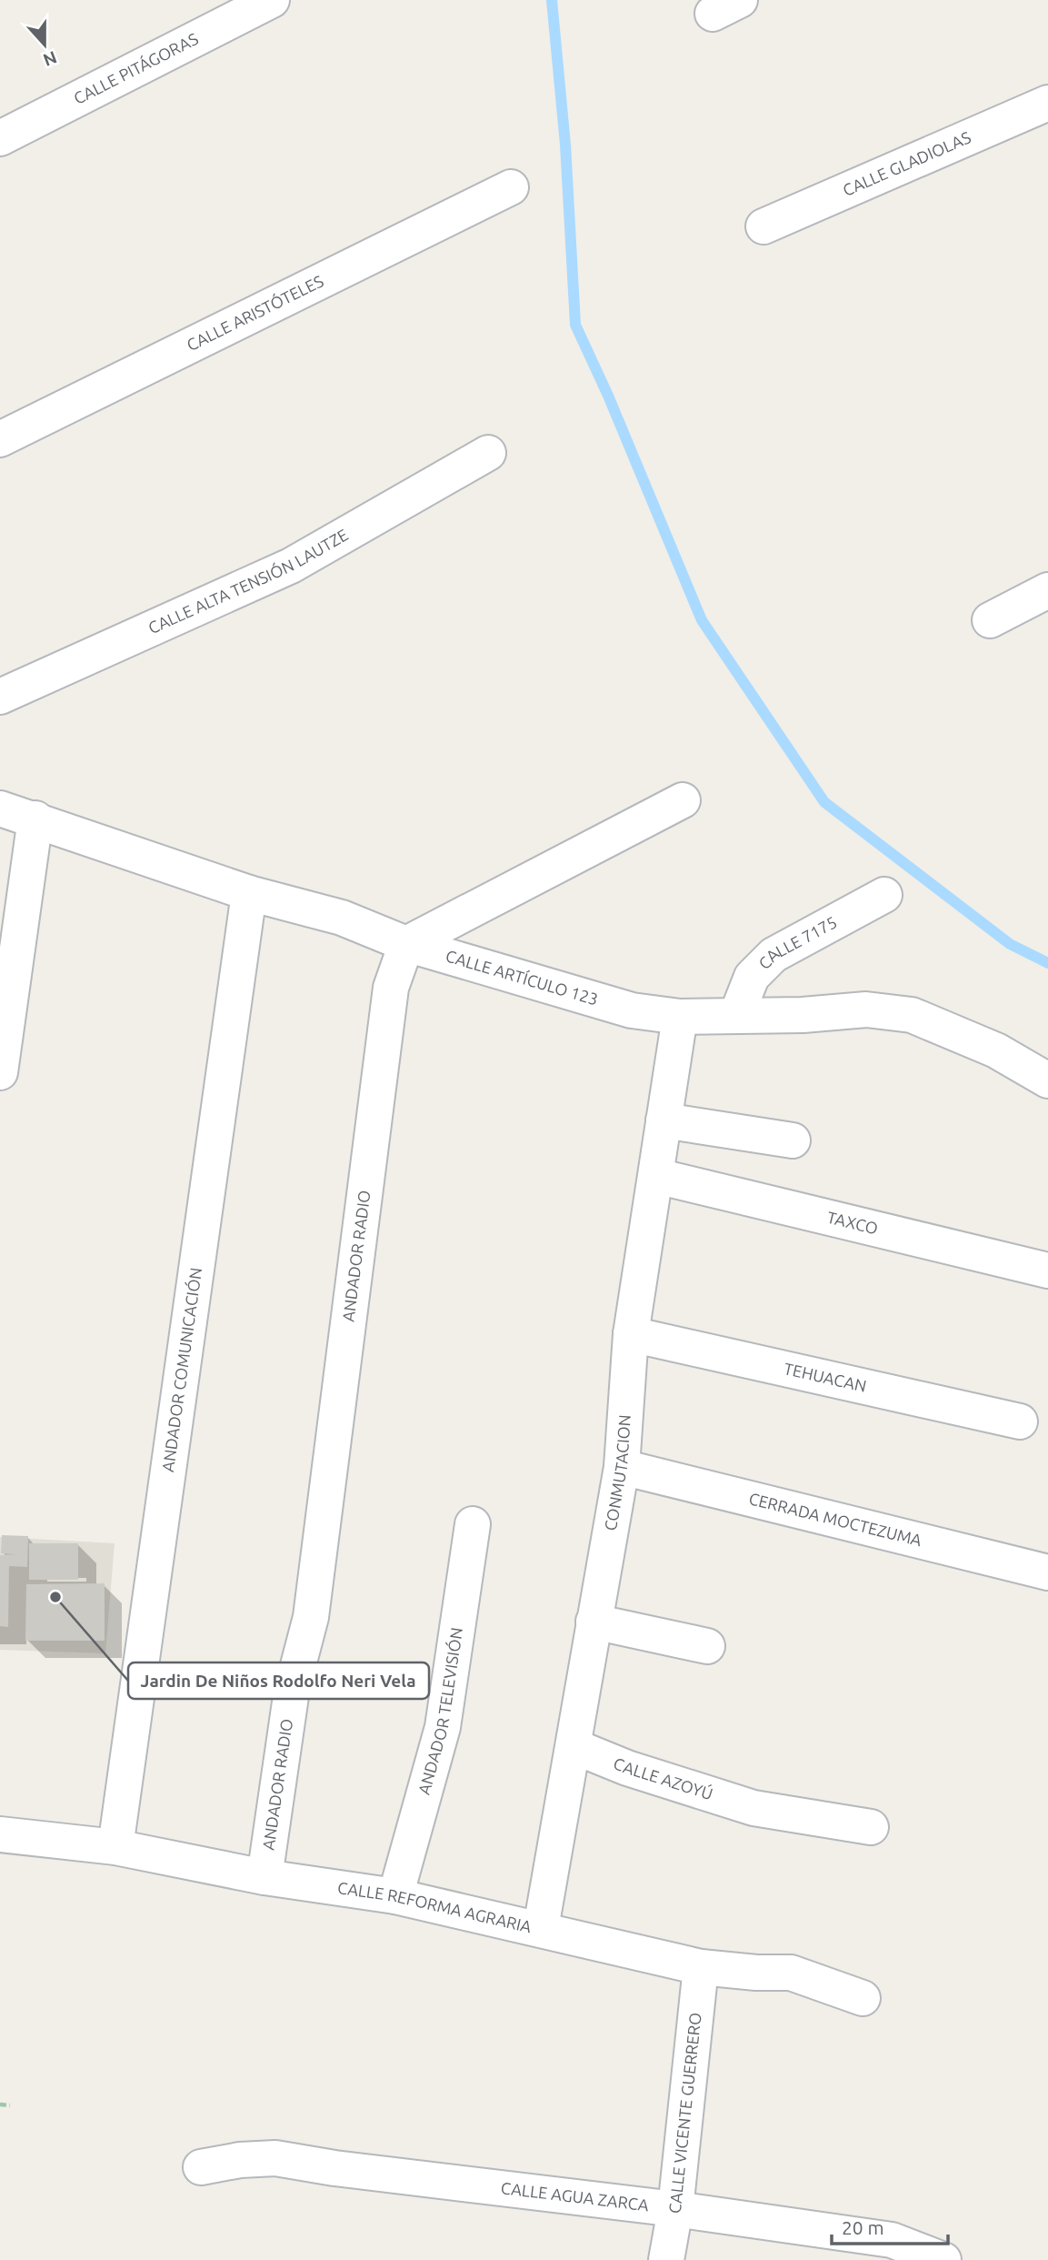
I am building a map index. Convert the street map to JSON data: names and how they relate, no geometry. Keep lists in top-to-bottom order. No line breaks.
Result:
{"streets":{"street":["CALLE PITÁGORAS","CALLE GLADIOLAS","CALLE ARISTÓTELES","CALLE ALTA TENSIÓN LAUTZE","CALLE 7175","CALLE ARTÍCULO 123","TAXCO","ANDADOR RADIO","ANDADOR COMUNICACIÓN","TEHUACAN","CONMUTACION","CERRADA MOCTEZUMA","ANDADOR TELEVISIÓN","CALLE AZOYÚ","CALLE REFORMA AGRARIA","CALLE VICENTE GUERRERO","CALLE AGUA ZARCA"]},"crossings":[["CALLE 7175","CALLE ARTÍCULO 123"],["CALLE ARTÍCULO 123","ANDADOR RADIO"],["CALLE ARTÍCULO 123","ANDADOR COMUNICACIÓN"],["CALLE ARTÍCULO 123","CONMUTACION"],["TAXCO","CONMUTACION"],["ANDADOR RADIO","CALLE REFORMA AGRARIA"],["ANDADOR COMUNICACIÓN","CALLE REFORMA AGRARIA"],["TEHUACAN","CONMUTACION"],["CONMUTACION","CERRADA MOCTEZUMA"],["CONMUTACION","CALLE AZOYÚ"],["CONMUTACION","CALLE REFORMA AGRARIA"],["ANDADOR TELEVISIÓN","CALLE REFORMA AGRARIA"],["CALLE REFORMA AGRARIA","CALLE VICENTE GUERRERO"],["CALLE VICENTE GUERRERO","CALLE AGUA ZARCA"]],"places":["Jardin De Niños Rodolfo Neri Vela"],"scale_bar":"20 m","north":"bottom"}
